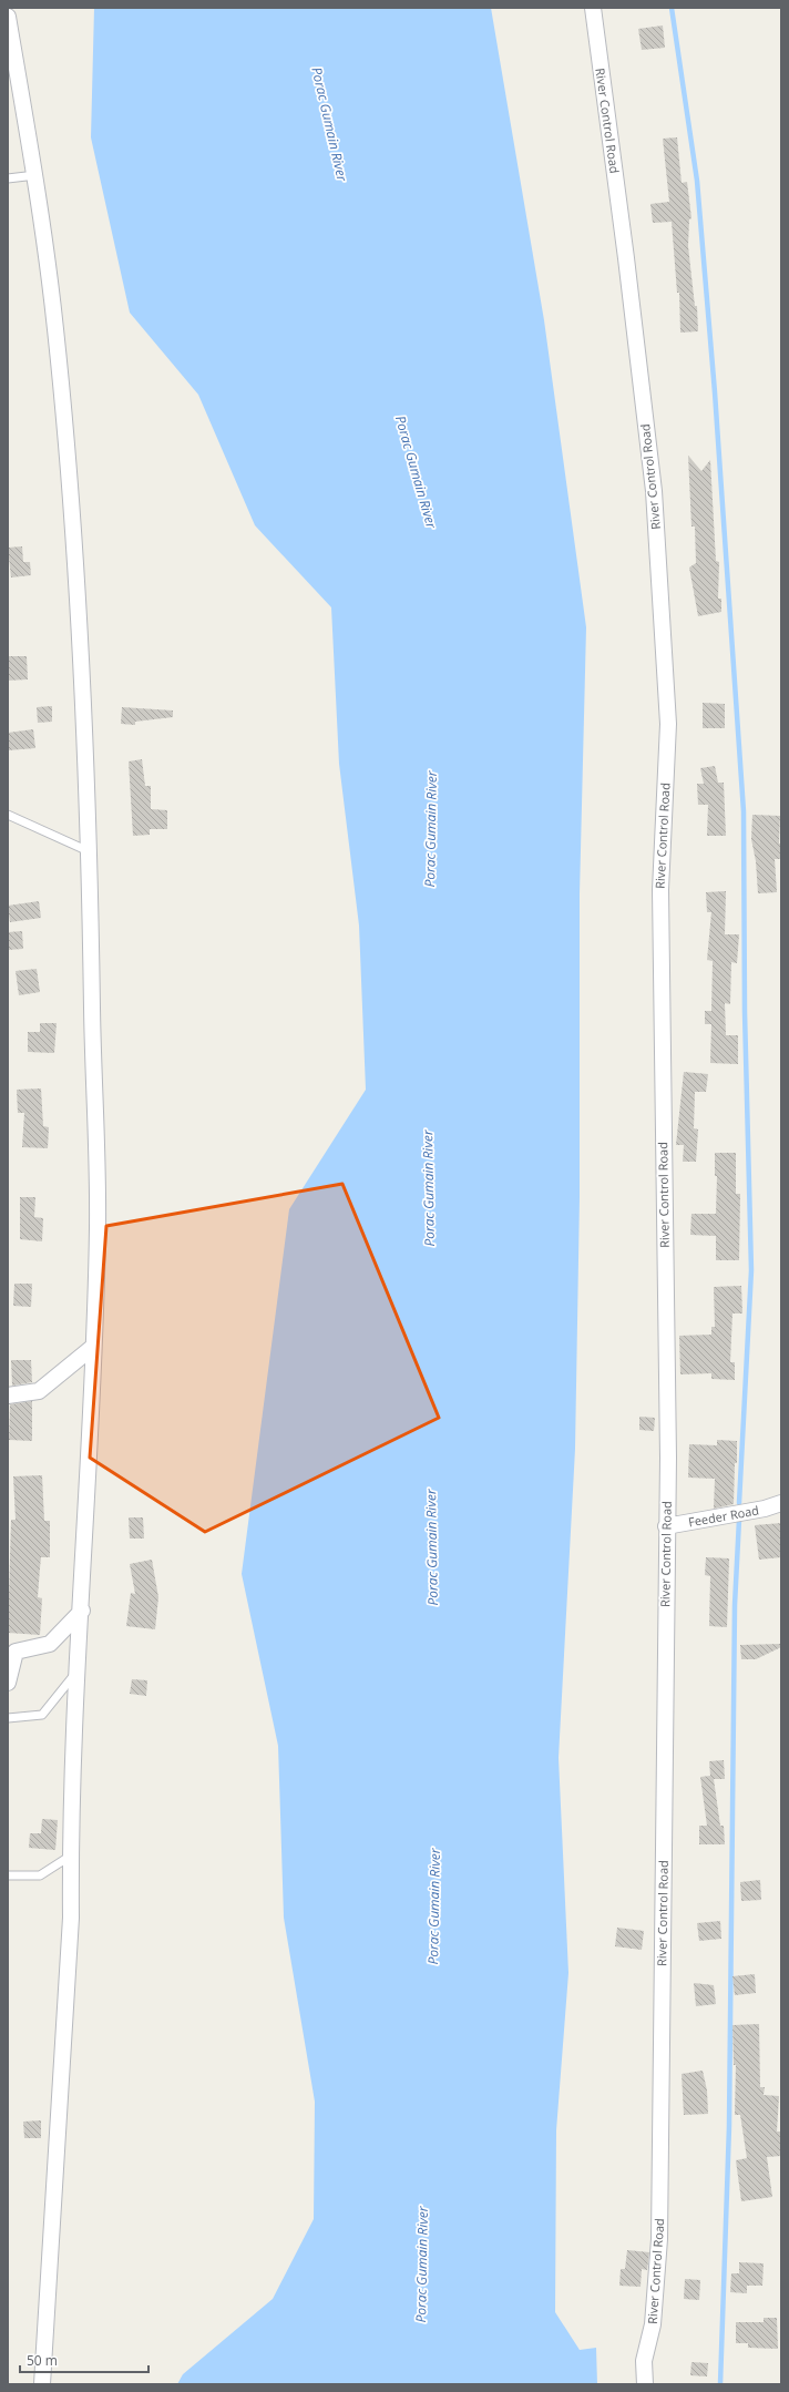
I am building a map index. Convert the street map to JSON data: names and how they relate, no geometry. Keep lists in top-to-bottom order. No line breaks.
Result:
{"streets":{"street":["River Control Road","Feeder Road"]},"crossings":[["River Control Road","Feeder Road"]],"water":["Porac Gumain River"],"scale_bar":"50 m"}
